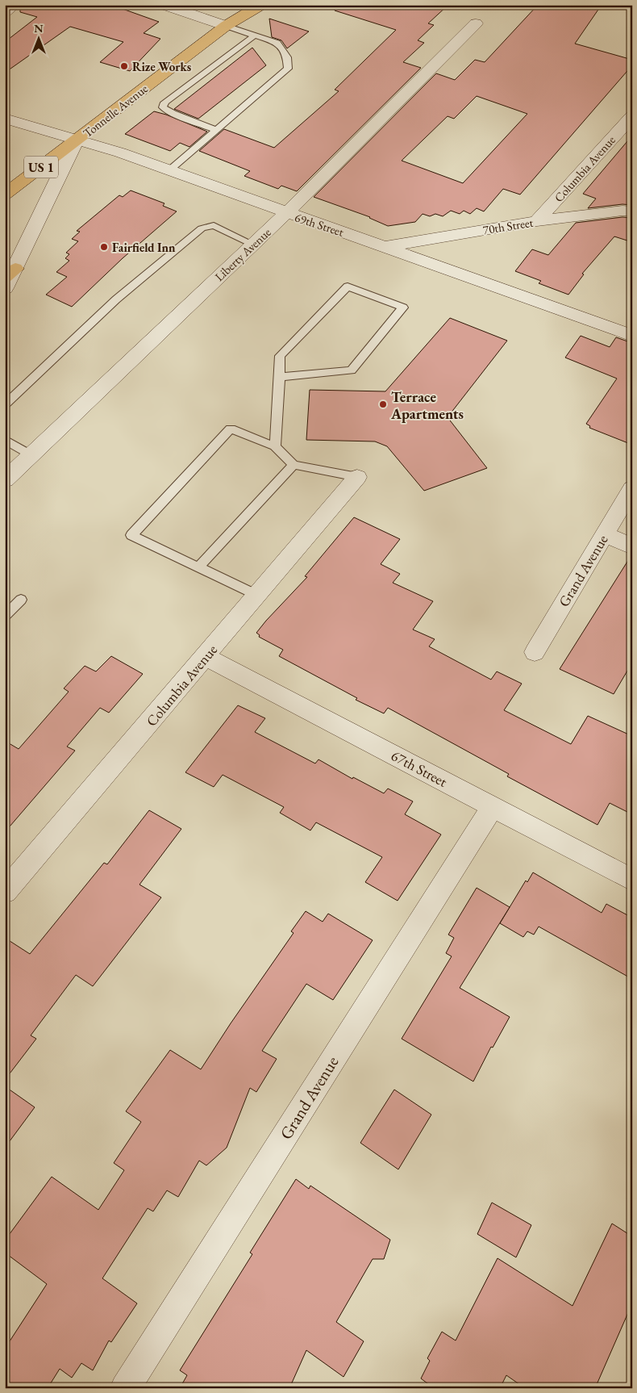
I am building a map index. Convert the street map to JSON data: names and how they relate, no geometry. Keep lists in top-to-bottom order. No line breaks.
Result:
{"streets":{"main road":["Tonnelle Avenue","US 1"],"street":["Columbia Avenue","69th Street","70th Street","Liberty Avenue","Grand Avenue","67th Street"]},"crossings":[["Tonnelle Avenue","69th Street"],["Columbia Avenue","70th Street"],["Columbia Avenue","67th Street"],["69th Street","70th Street"],["69th Street","Liberty Avenue"],["Grand Avenue","67th Street"]],"places":["Rize Works","Fairfield Inn","Terrace Apartments"],"north":"top"}
